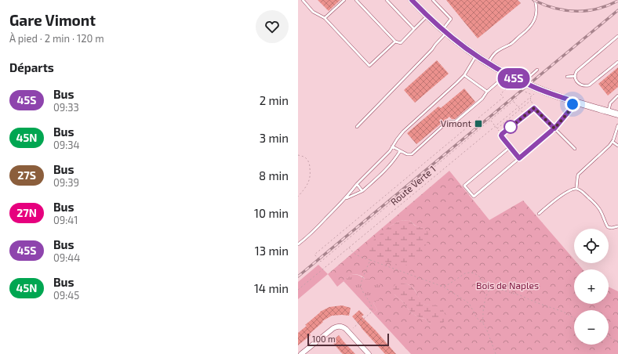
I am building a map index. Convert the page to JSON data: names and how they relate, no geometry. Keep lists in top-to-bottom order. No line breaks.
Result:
{"streets":{"path":["Route Verte 1"]},"parks":["Bois de Naples"],"places":{"transit":["Vimont"]},"lines":["bus line 45S"],"scale_bar":"100 m","page":{"heading":[["Gare Vimont","À pied · 2 min · 120 m"],"Départs"],"on_map":"45S","list":[{"mark":"45S","name":"Bus","note":"09:33","value":"2 min"},{"mark":"45N","name":"Bus","note":"09:34","value":"3 min"},{"mark":"27S","name":"Bus","note":"09:39","value":"8 min"},{"mark":"27N","name":"Bus","note":"09:41","value":"10 min"},{"mark":"45S","name":"Bus","note":"09:44","value":"13 min"},{"mark":"45N","name":"Bus","note":"09:45","value":"14 min"}],"map_buttons":["+","−"],"scale":"100 m"}}
